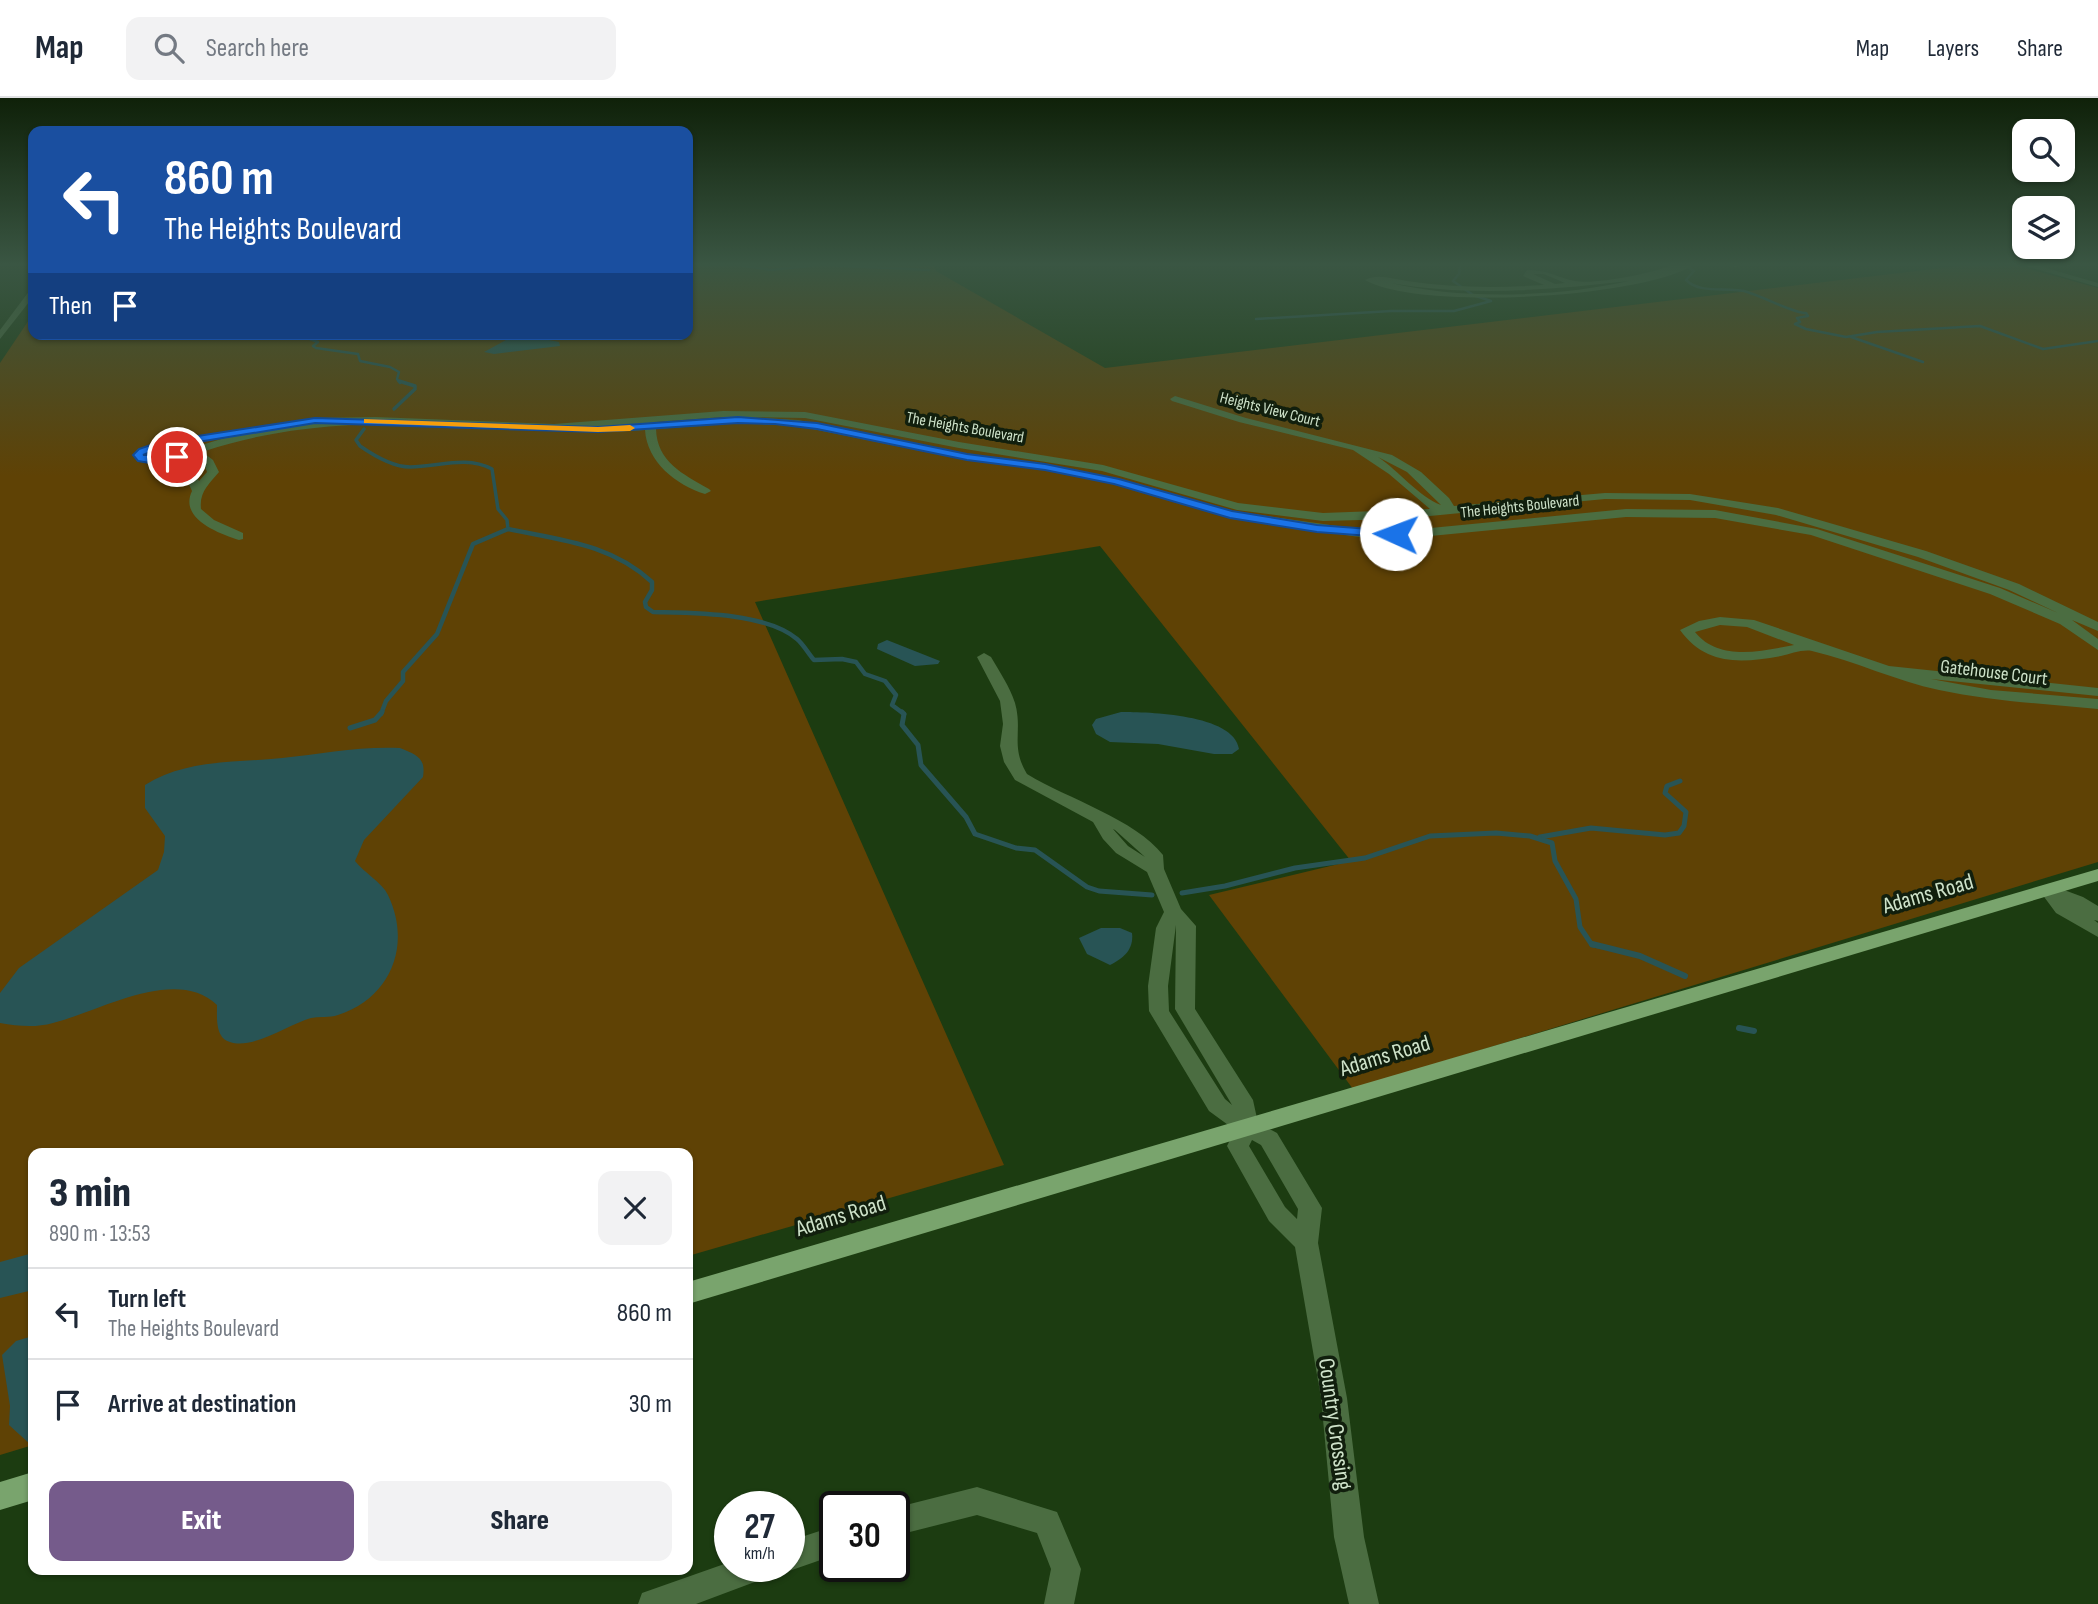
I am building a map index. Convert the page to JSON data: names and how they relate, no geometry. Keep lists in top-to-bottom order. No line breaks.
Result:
{"streets":{"main road":["Adams Road"],"street":["Heights View Court","The Heights Boulevard","Gatehouse Court","Country Crossing"]},"crossings":[["Heights View Court","The Heights Boulevard"],["Adams Road","Country Crossing"]],"page":{"header":"Map","search":"Search here","nav":["Map","Layers","Share"],"turn":["860 m","The Heights Boulevard"],"then":"Then","heading":["3 min","890 m · 13:53"],"list":[{"name":"Turn left","note":"The Heights Boulevard","value":"860 m"},{"name":"Arrive at destination","value":"30 m"}],"buttons":["Exit","Share"],"speed":"27 km/h","limit":"30"}}
